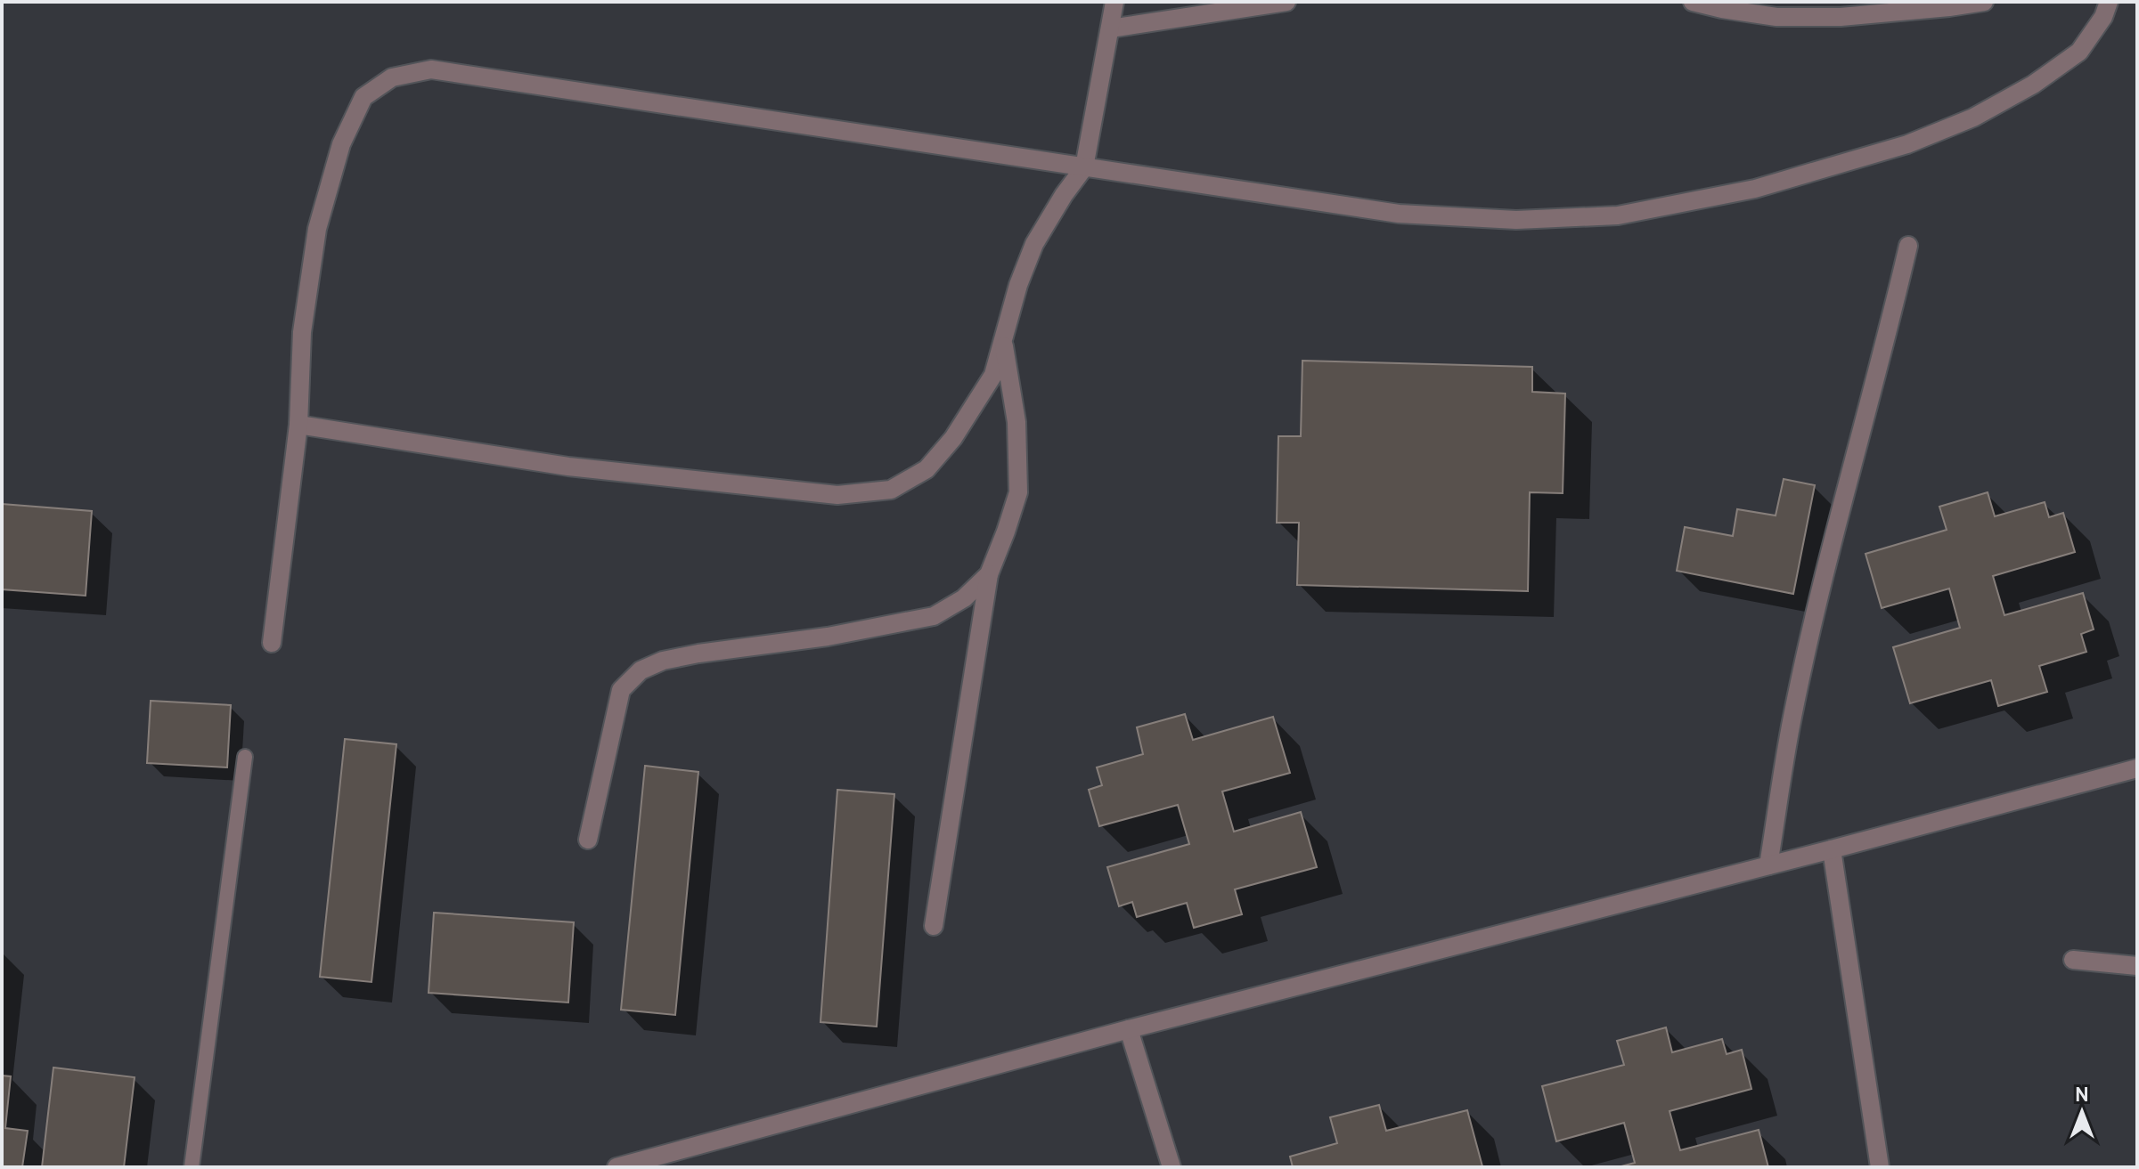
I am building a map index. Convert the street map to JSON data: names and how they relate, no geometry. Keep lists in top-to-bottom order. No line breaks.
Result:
{"north":"top"}
